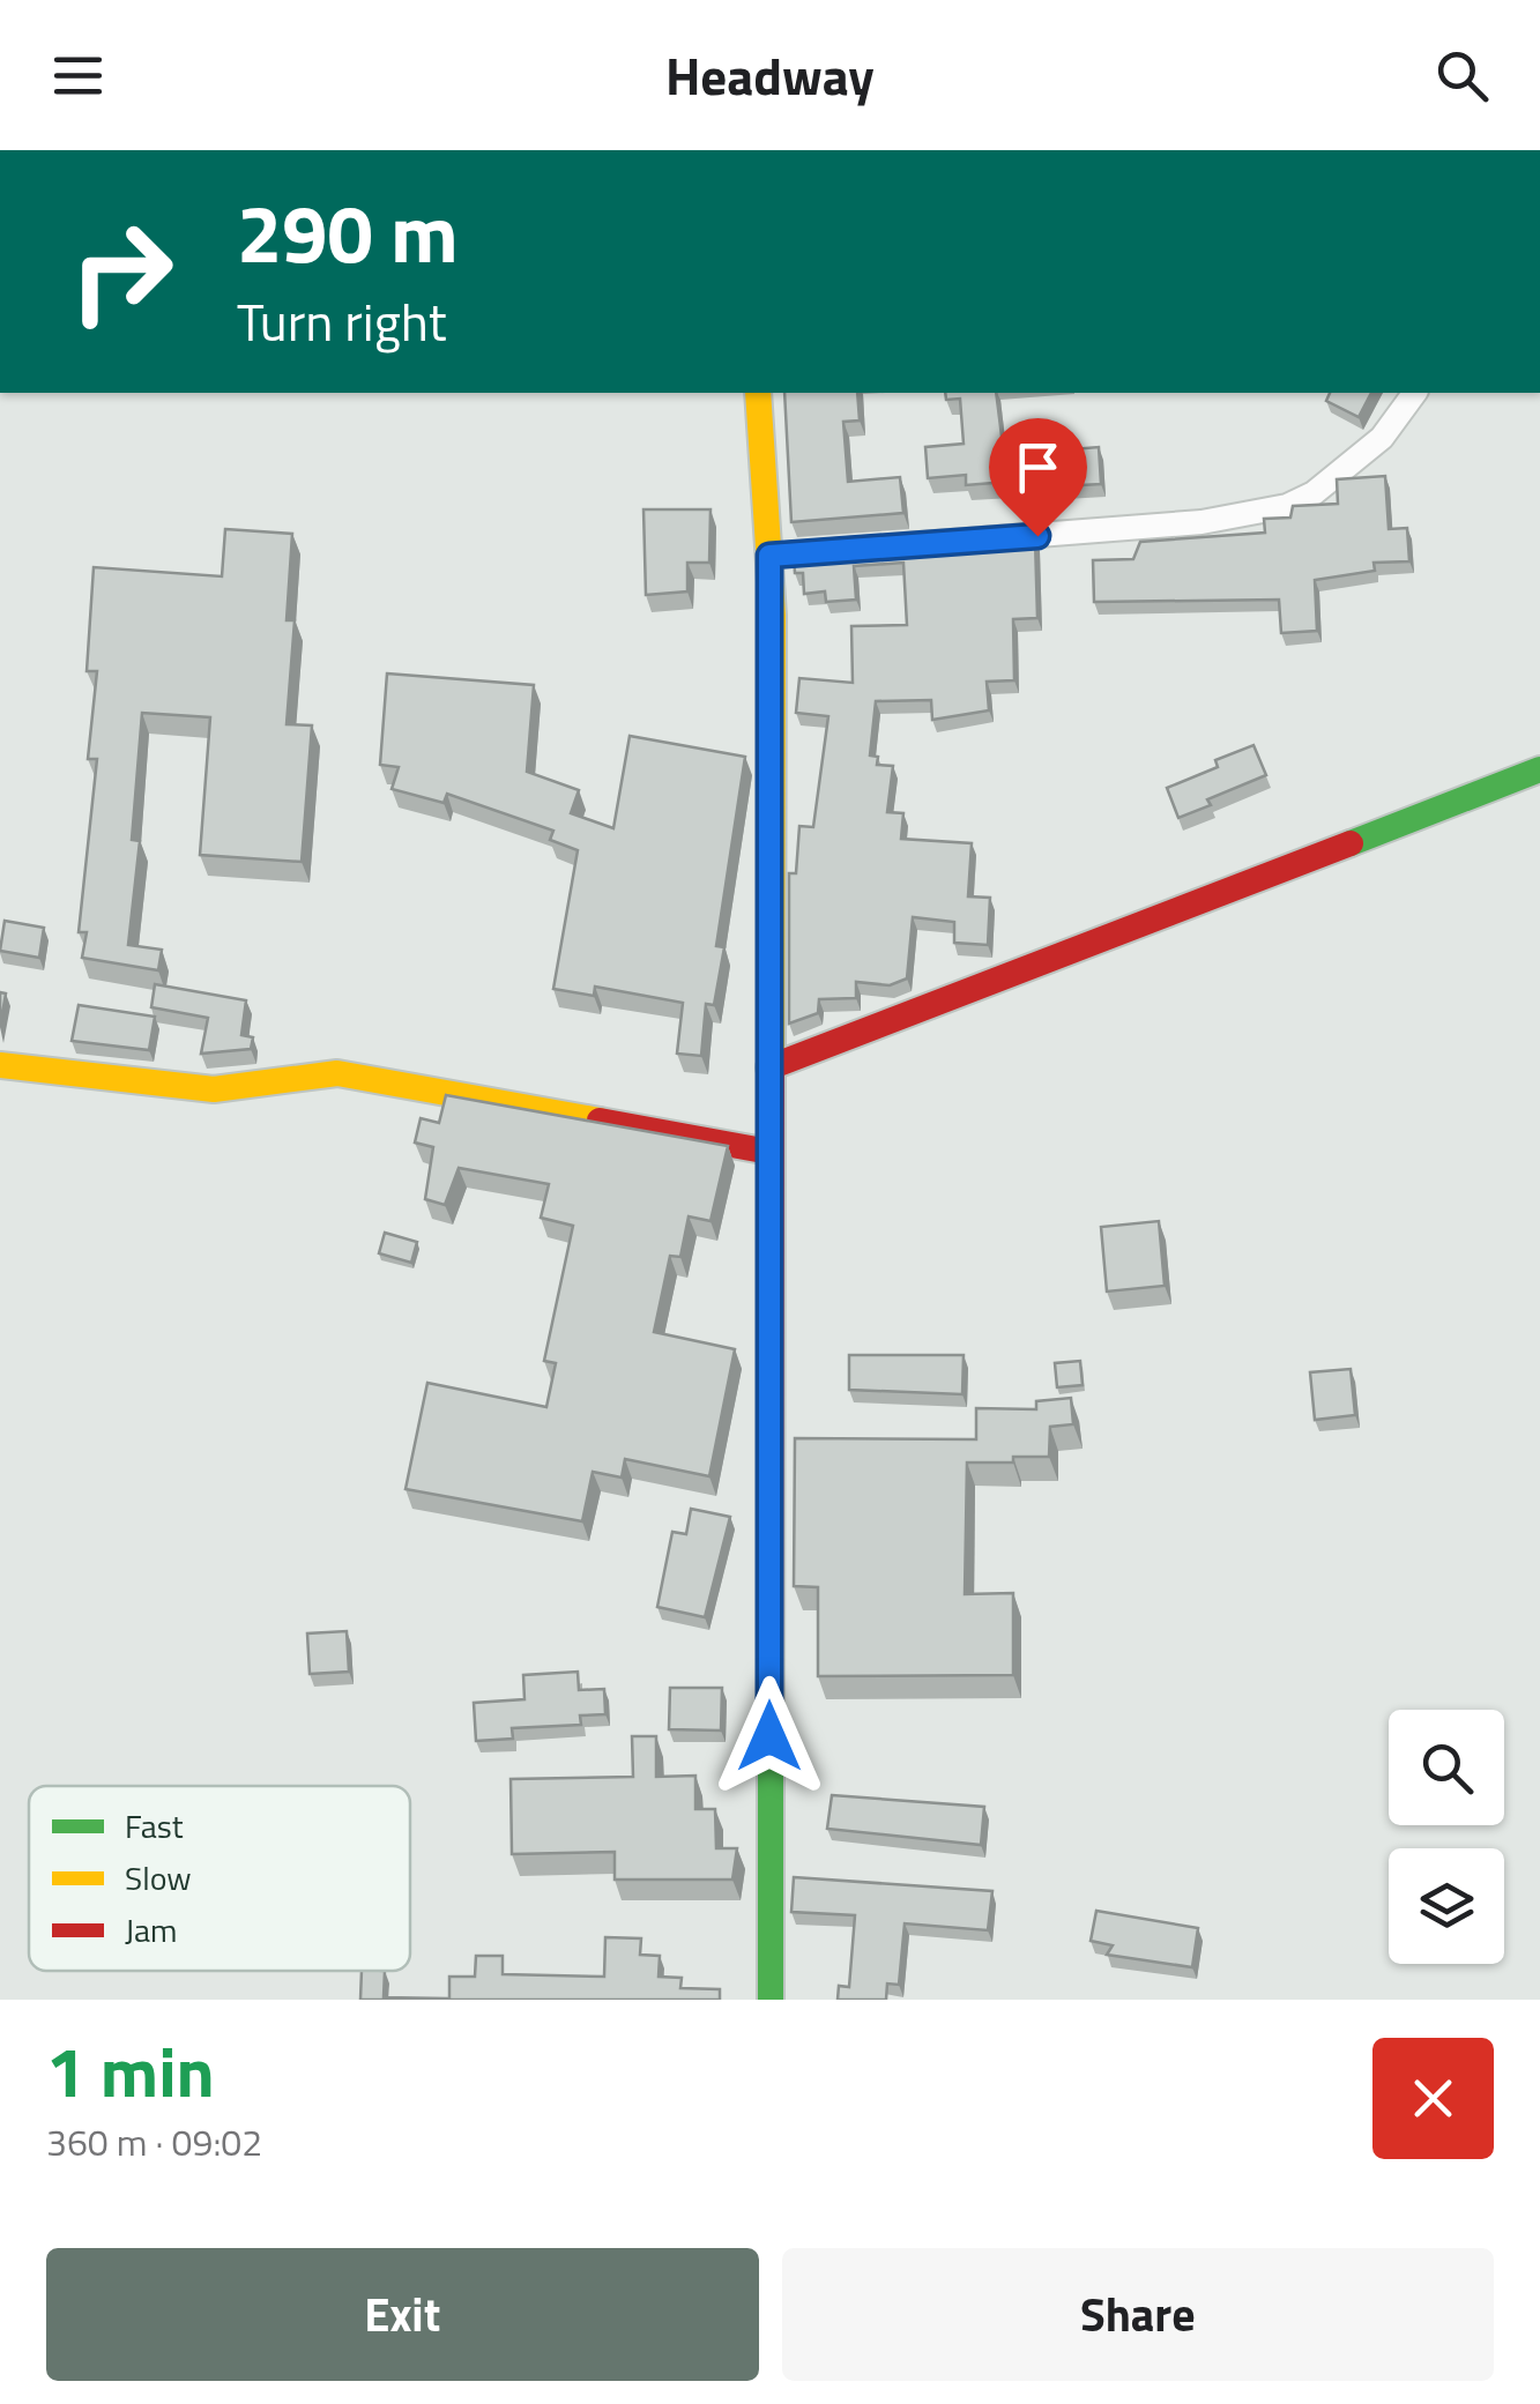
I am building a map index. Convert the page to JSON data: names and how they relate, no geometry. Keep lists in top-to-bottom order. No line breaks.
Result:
{"legend":["Fast","Slow","Jam"],"page":{"header":"Headway","turn":["290 m","Turn right"],"heading":["1 min","360 m · 09:02"],"buttons":["Exit","Share"]}}
